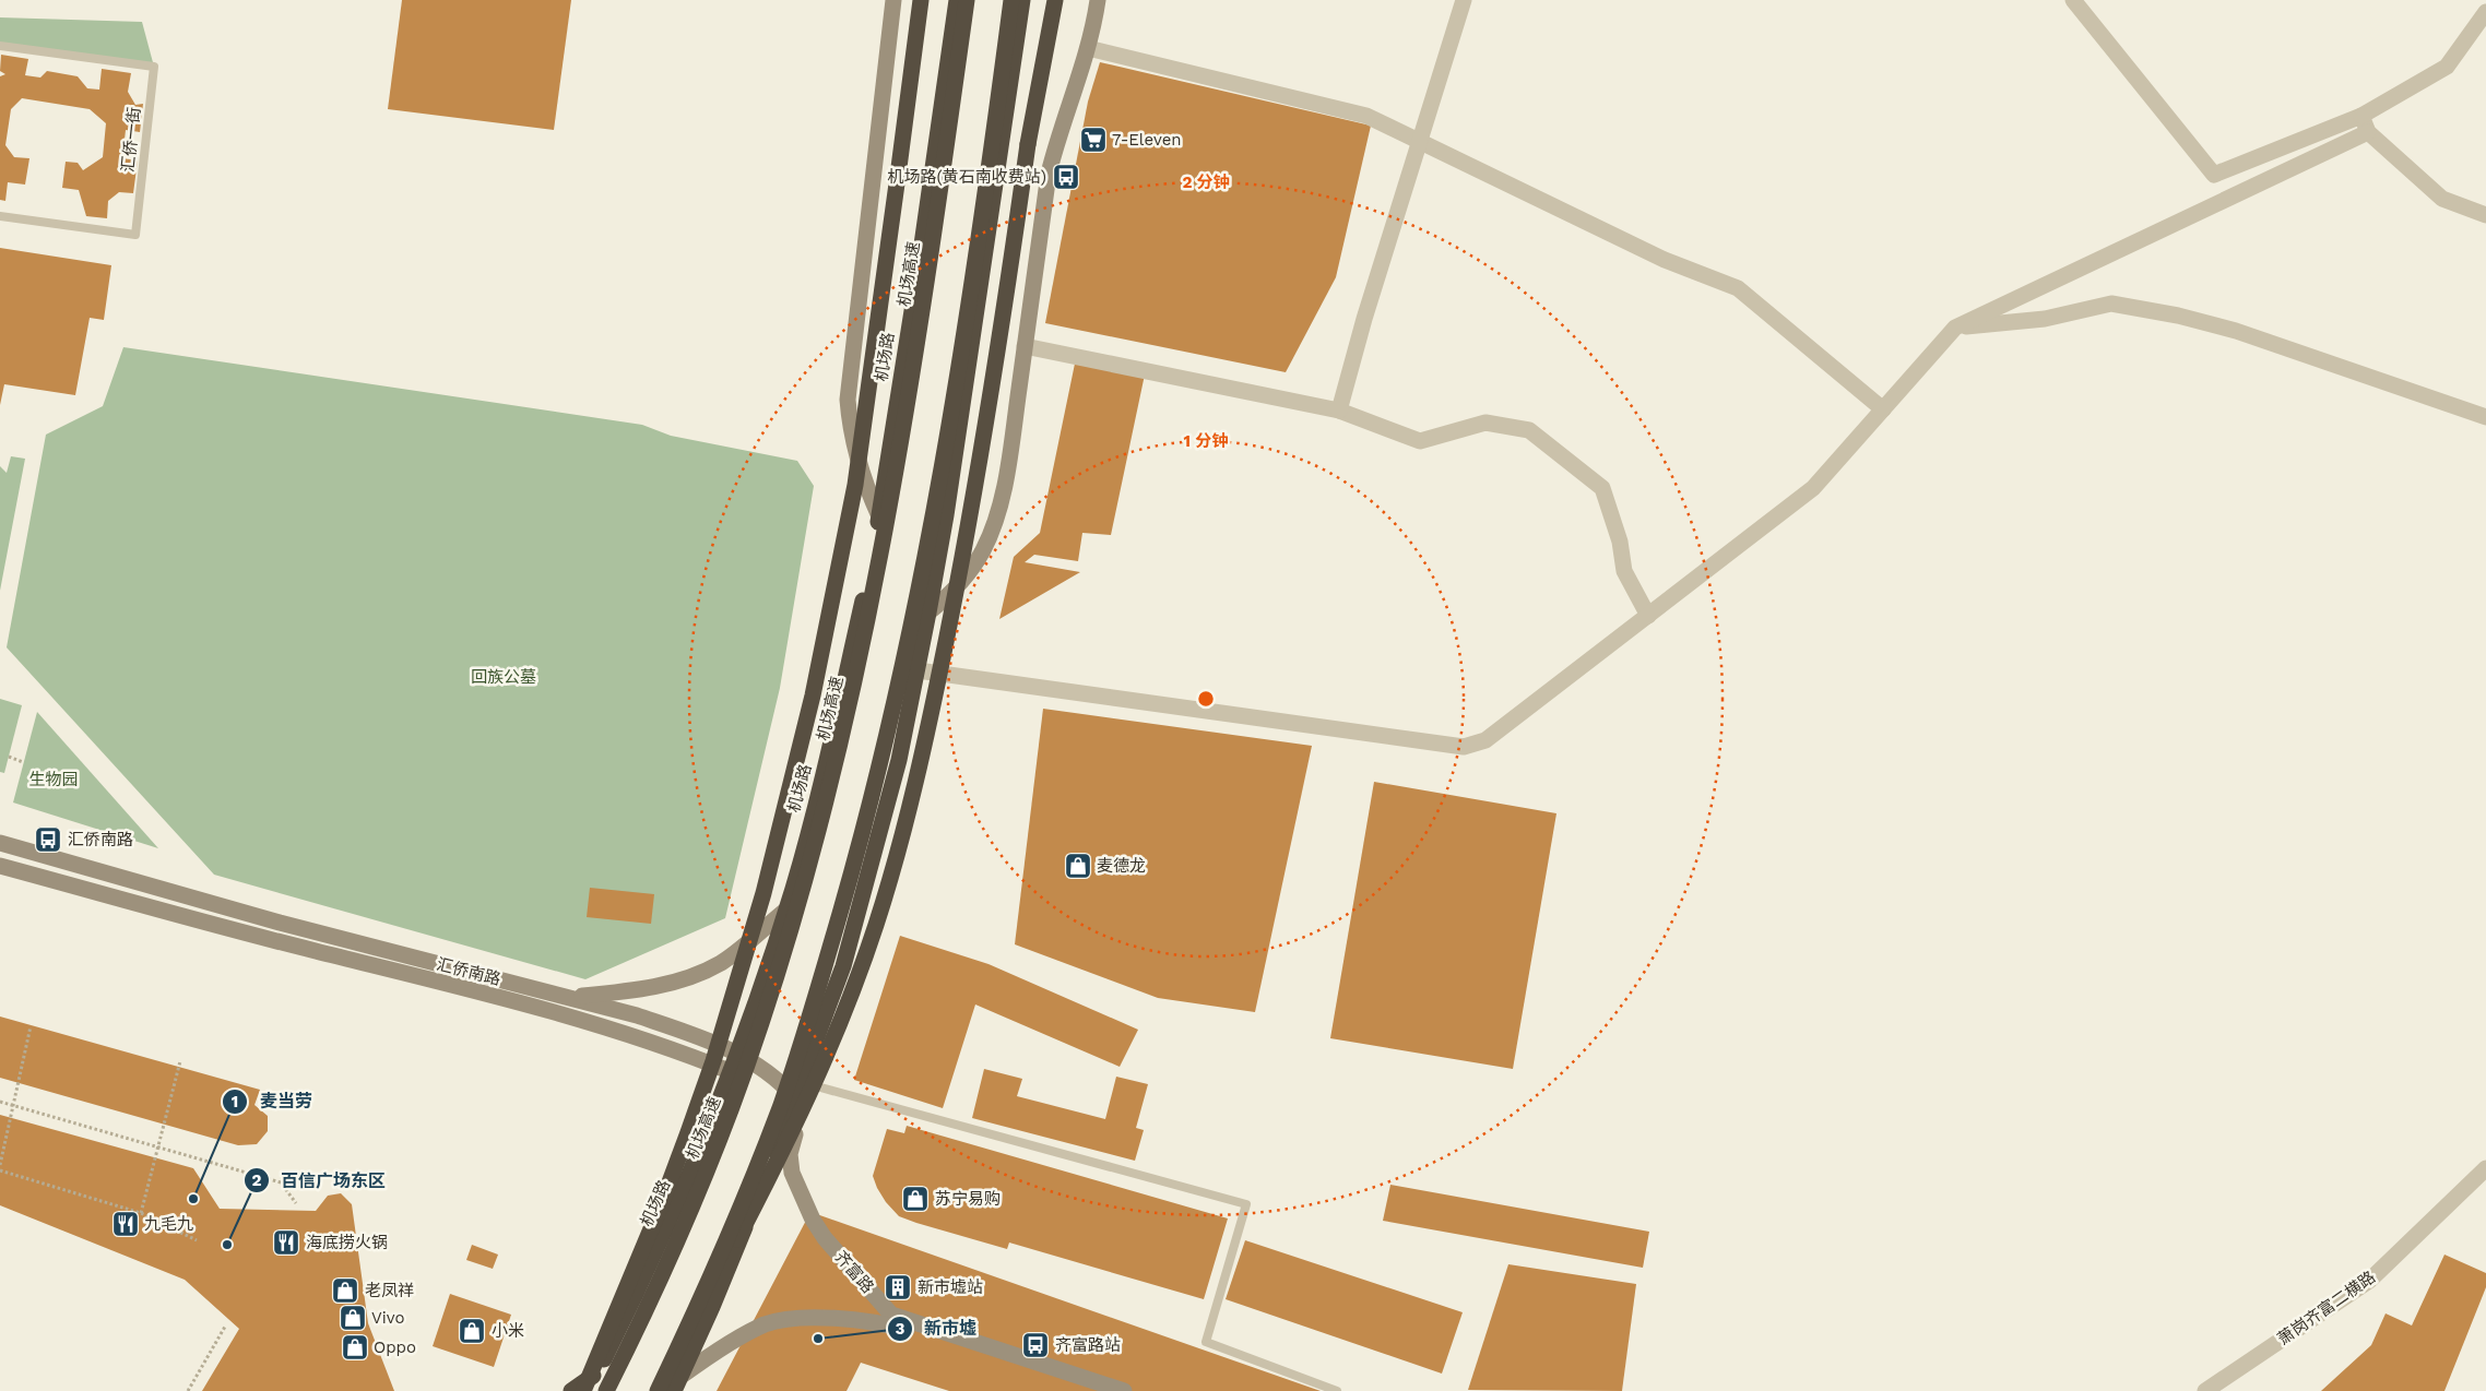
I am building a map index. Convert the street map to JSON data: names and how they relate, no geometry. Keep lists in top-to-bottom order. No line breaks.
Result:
{"streets":{"highway":["机场高速","机场路"],"main road":["汇侨南路","齐富路"],"street":["萧岗齐富二横路"],"lane":["汇侨一街"]},"crossings":[["机场路","汇侨南路"]],"parks":["回族公墓","生物园"],"places":{"supermarket":["7-Eleven"],"bus stop":["机场路(黄石南收费站)","汇侨南路","齐富路站"],"shop":["麦德龙","苏宁易购","老凤祥","Vivo","小米","Oppo"],"other":["麦当劳","百信广场东区","新市墟"],"restaurant":["九毛九","海底捞火锅"],"building":["新市墟站"]},"rings":["2 分钟","1 分钟"]}
